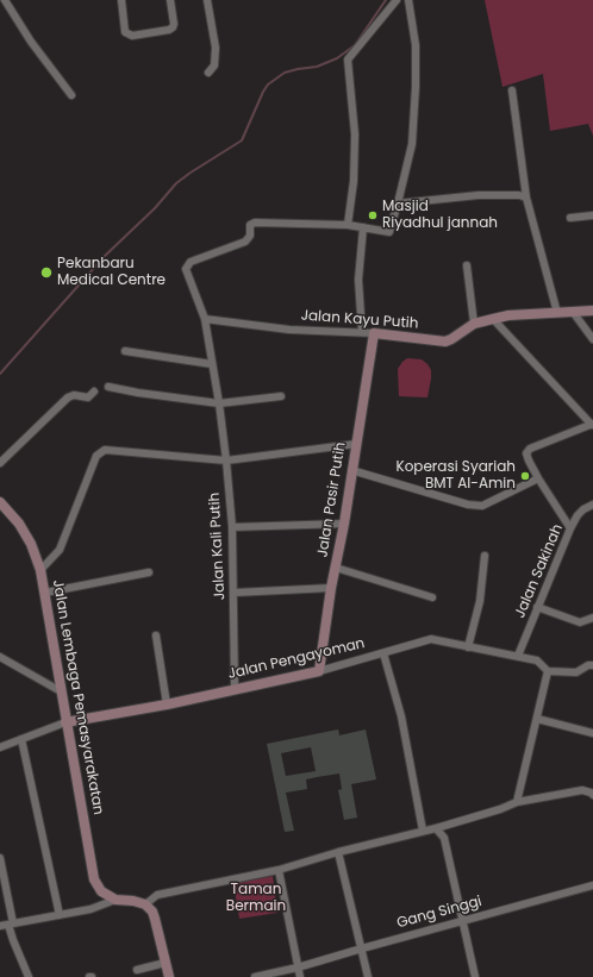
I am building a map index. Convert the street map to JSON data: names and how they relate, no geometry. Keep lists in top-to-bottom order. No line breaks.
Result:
{"streets":{"street":["Jalan Kayu Putih","Jalan Pasir Putih","Jalan Kali Putih","Jalan Sakinah","Jalan Pengayoman","Jalan Lembaga Pemasyarakatan","Gang Singgi"]},"crossings":[["Jalan Kayu Putih","Jalan Pasir Putih"],["Jalan Pasir Putih","Jalan Pengayoman"],["Jalan Kali Putih","Jalan Pengayoman"],["Jalan Pengayoman","Jalan Lembaga Pemasyarakatan"]],"parks":["Taman Bermain"],"places":["Masjid Riyadhul jannah","Pekanbaru Medical Centre","Koperasi Syariah BMT Al-Amin"]}
